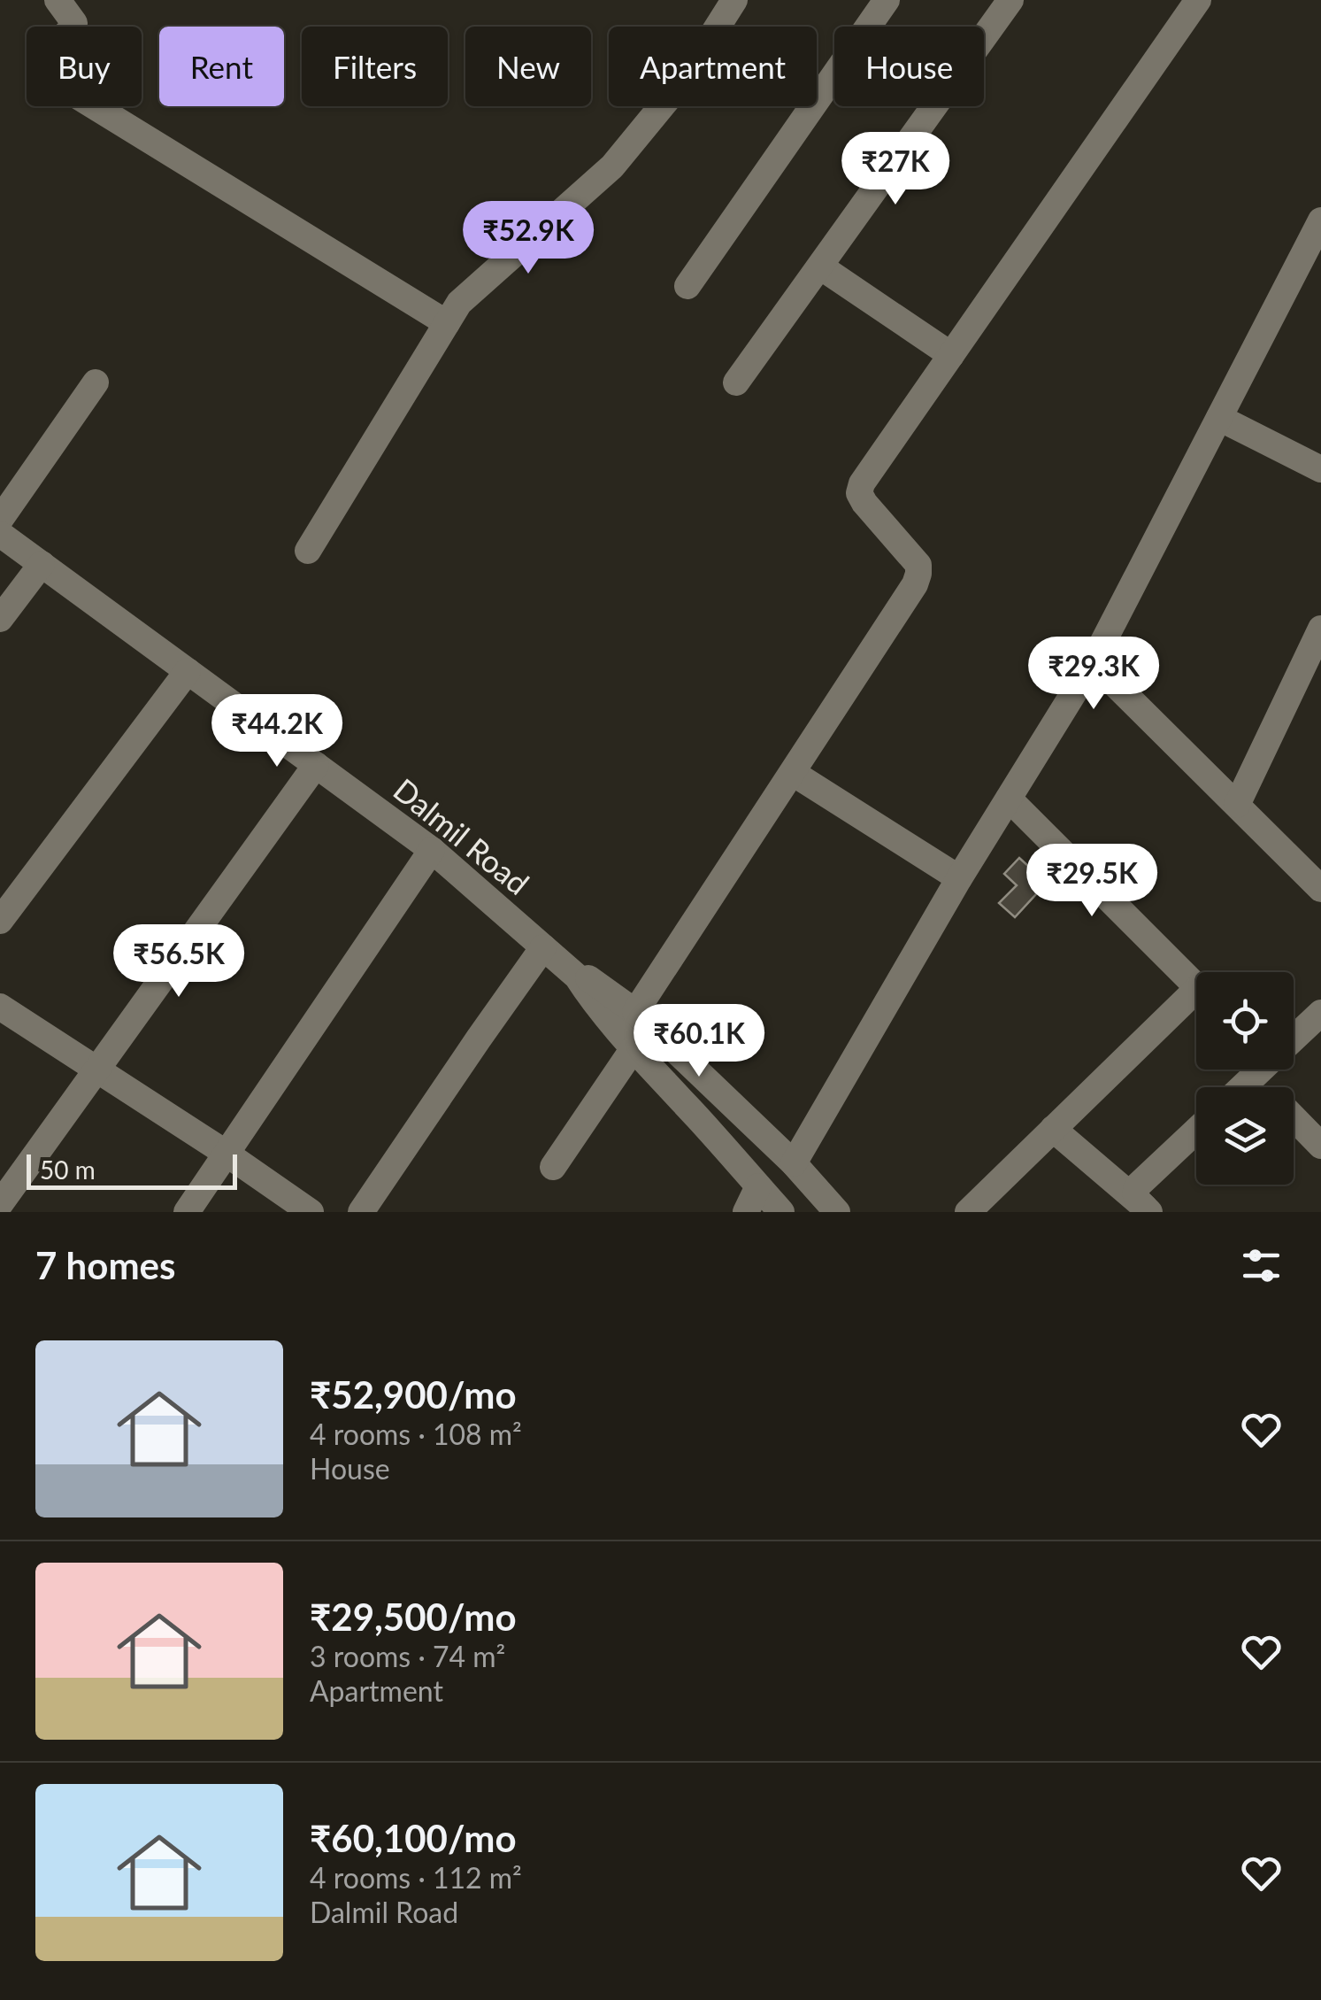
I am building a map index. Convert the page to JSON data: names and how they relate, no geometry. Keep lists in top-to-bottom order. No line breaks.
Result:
{"streets":{"street":["Dalmil Road"]},"scale_bar":"50 m","page":{"chip":["Buy","Rent","Filters","New","Apartment","House"],"price":["₹27K","₹52.9K","₹29.3K","₹44.2K","₹29.5K","₹56.5K","₹60.1K"],"scale":"50 m","heading":"7 homes","list":[{"name":"₹52,900/mo","note":"4 rooms · 108 m² · House"},{"name":"₹29,500/mo","note":"3 rooms · 74 m² · Apartment"},{"name":"₹60,100/mo","note":"4 rooms · 112 m² · Dalmil Road"}]}}
